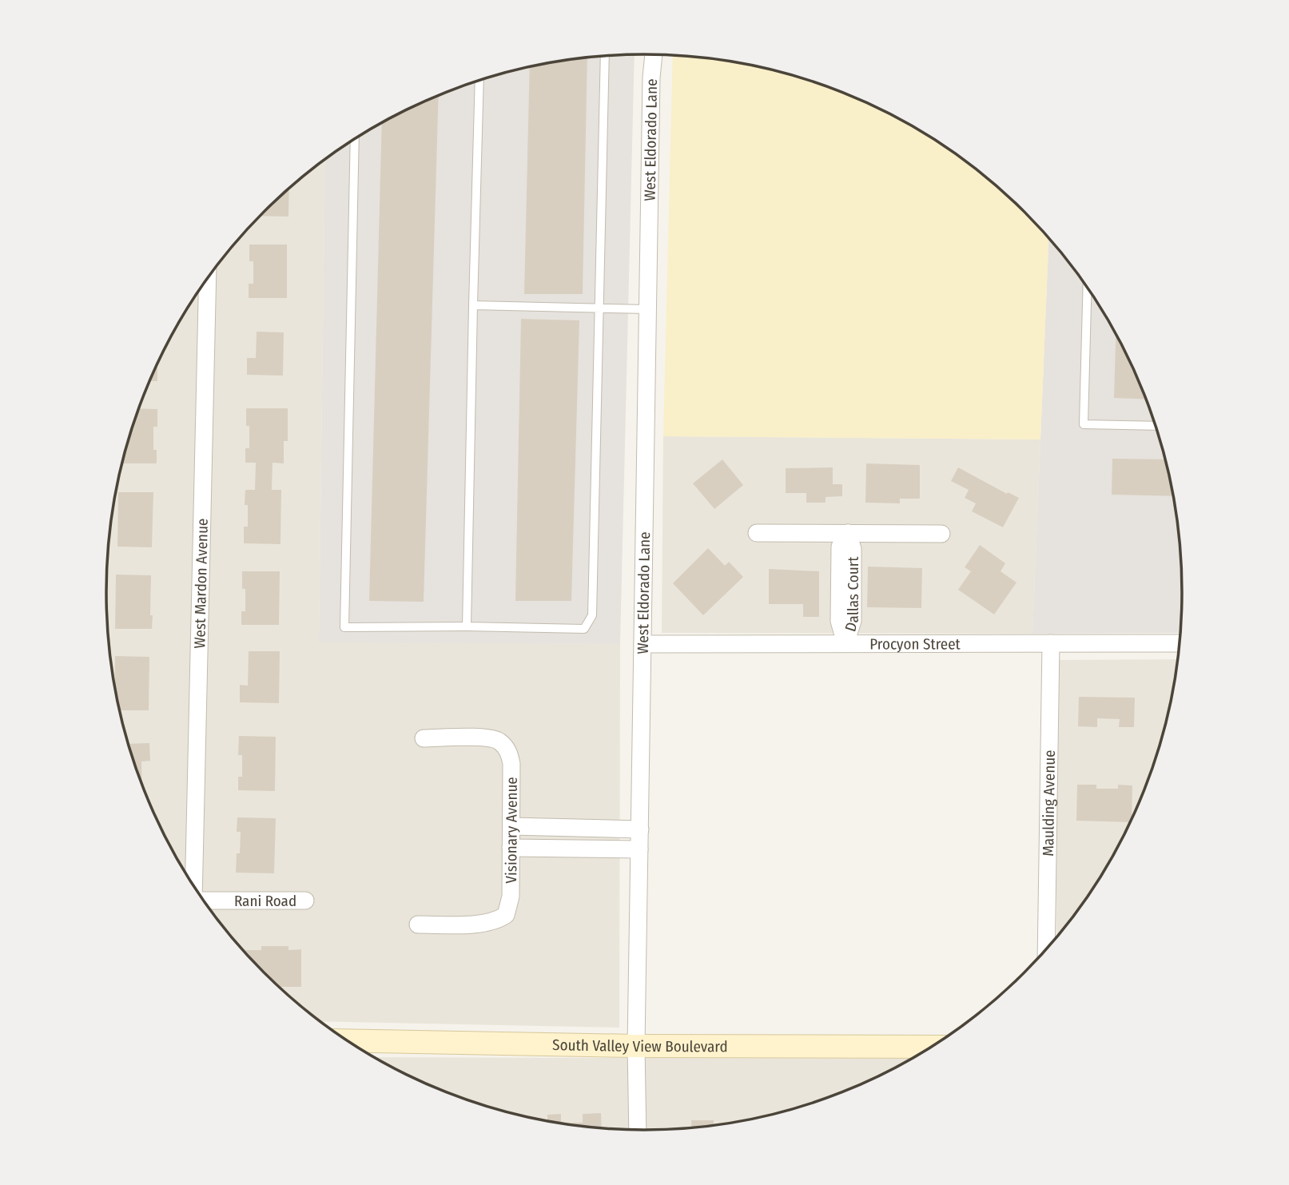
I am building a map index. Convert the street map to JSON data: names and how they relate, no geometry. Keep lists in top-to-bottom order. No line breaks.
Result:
{"streets":{"main road":["South Valley View Boulevard"],"street":["West Eldorado Lane","West Mardon Avenue","Dallas Court","Procyon Street","Maulding Avenue","Visionary Avenue","Rani Road"]},"crossings":[["West Eldorado Lane","Procyon Street"],["West Eldorado Lane","South Valley View Boulevard"],["Dallas Court","Procyon Street"],["Procyon Street","Maulding Avenue"]]}
